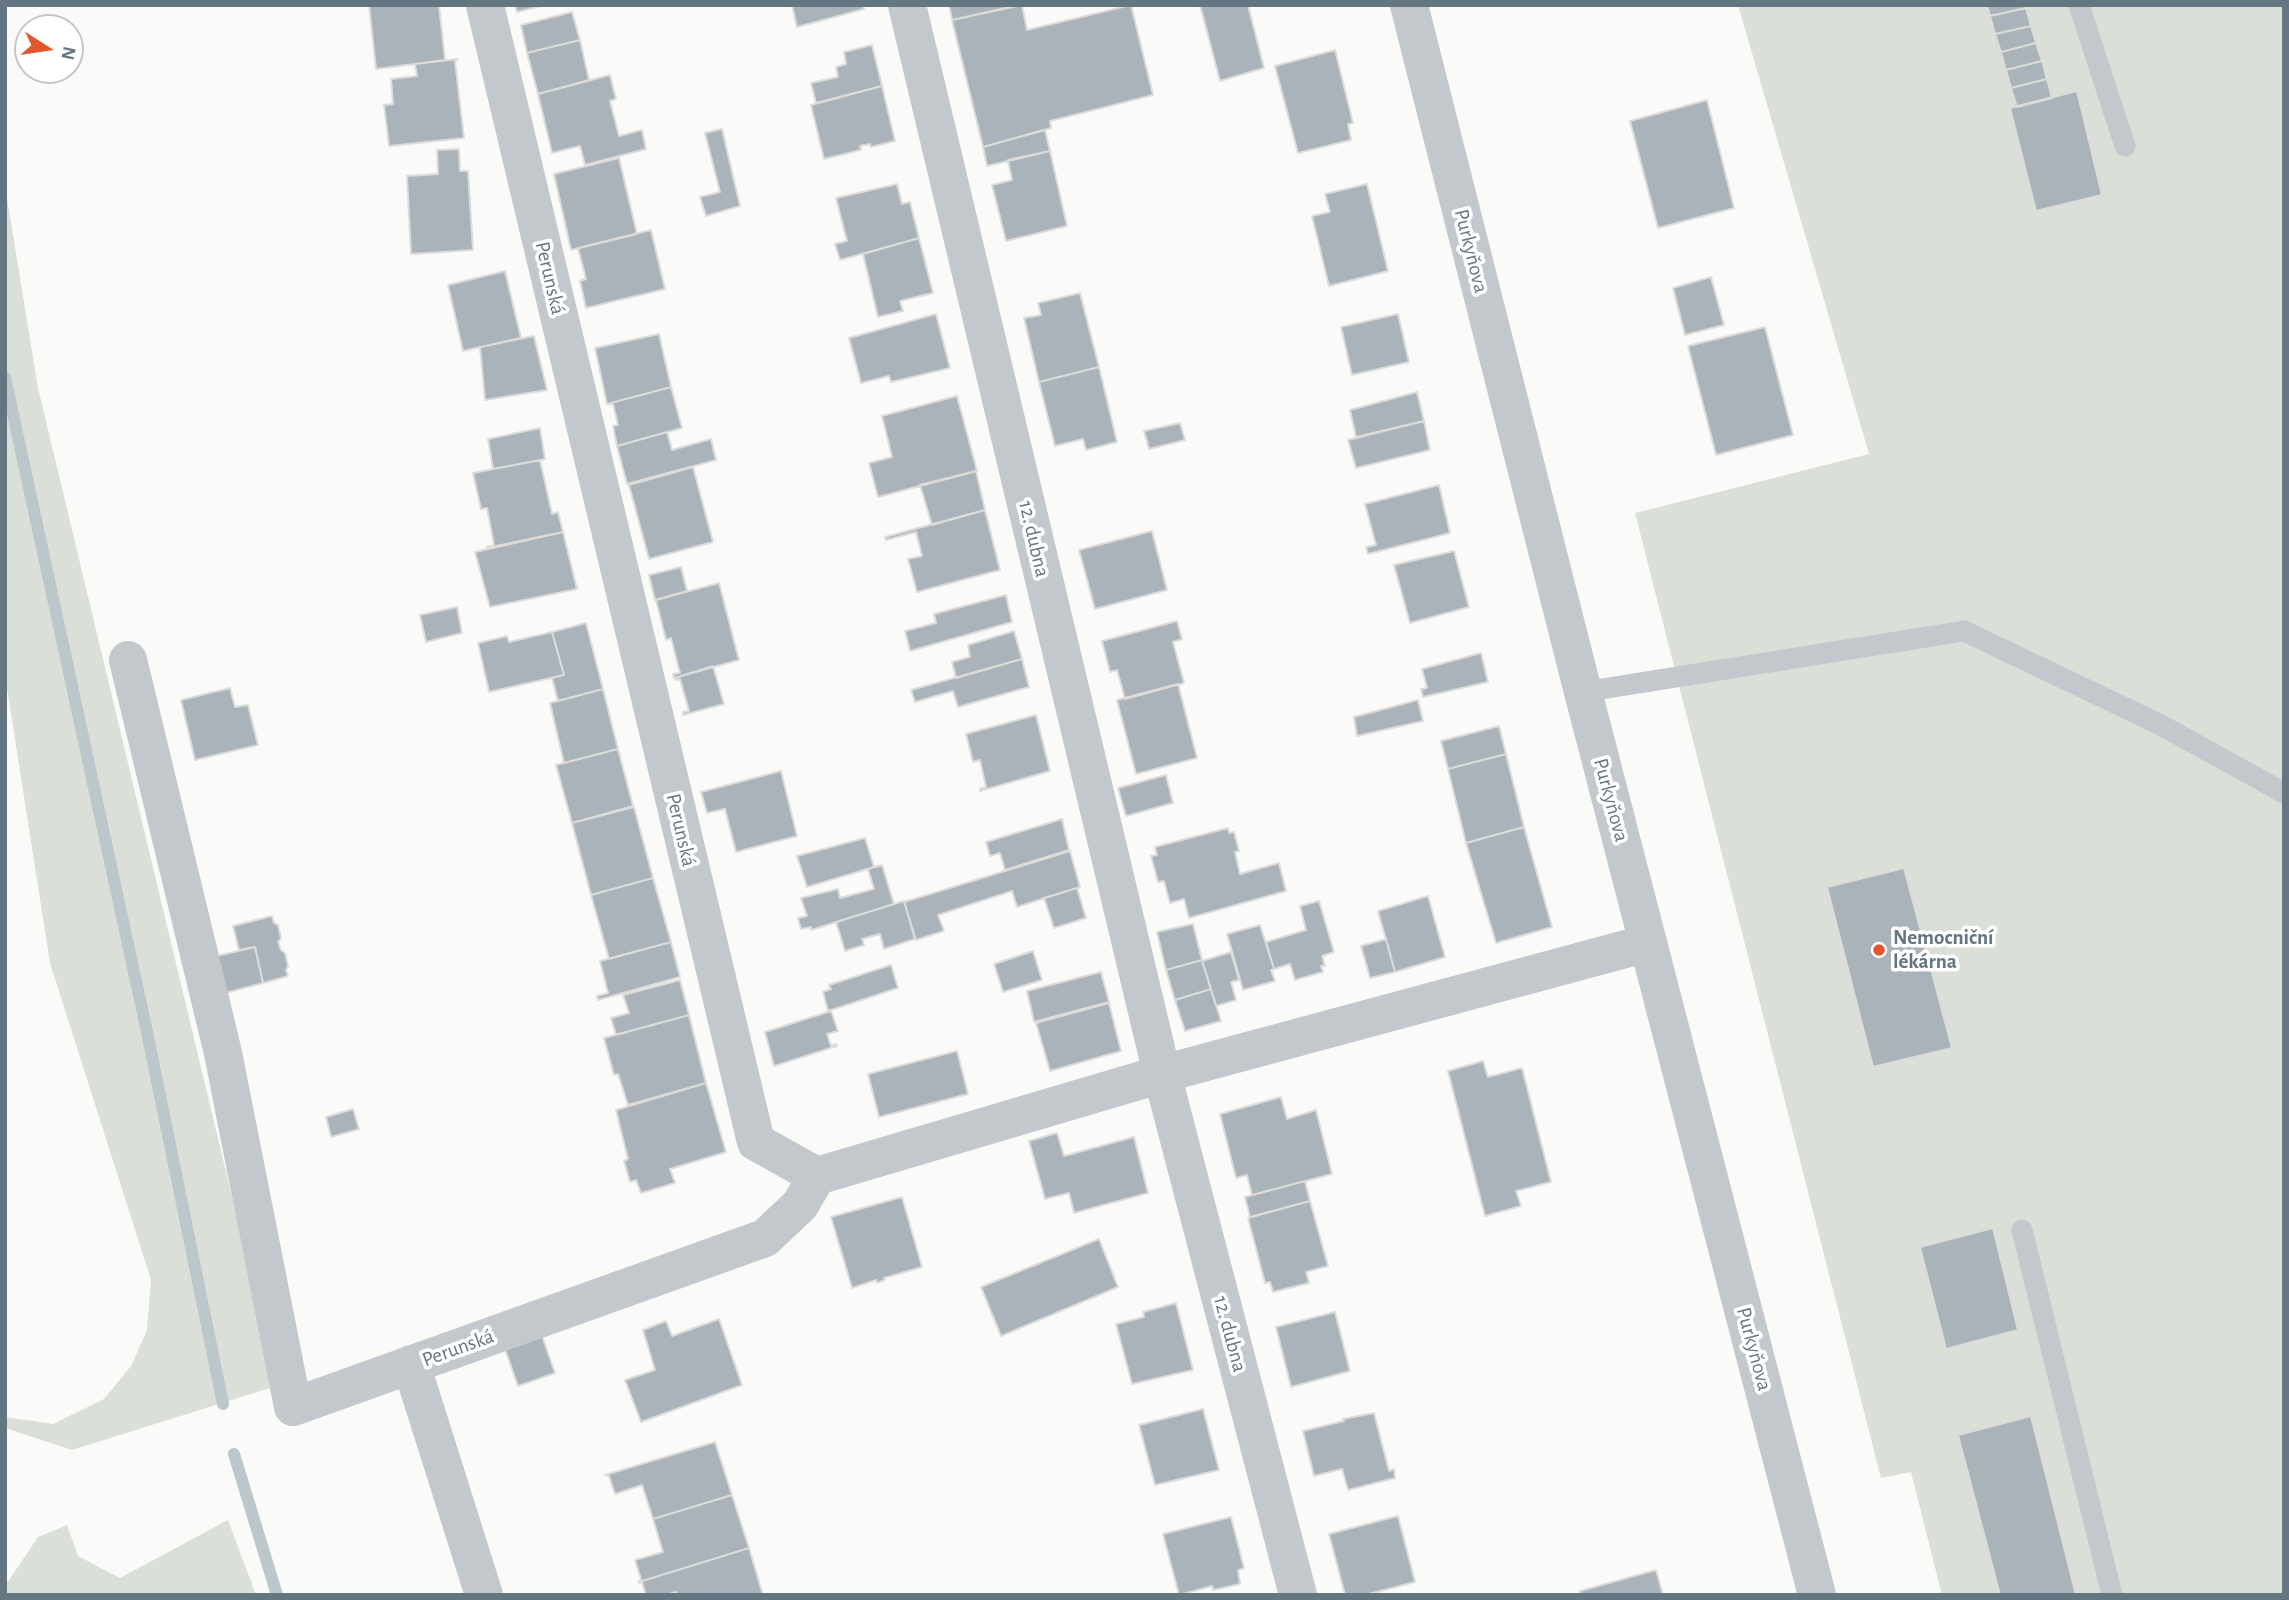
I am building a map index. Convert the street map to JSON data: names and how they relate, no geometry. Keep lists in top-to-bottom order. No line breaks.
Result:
{"streets":{"street":["Purkyňova","Perunská","12. dubna"]},"places":["Nemocniční lékárna"],"north":"right"}
